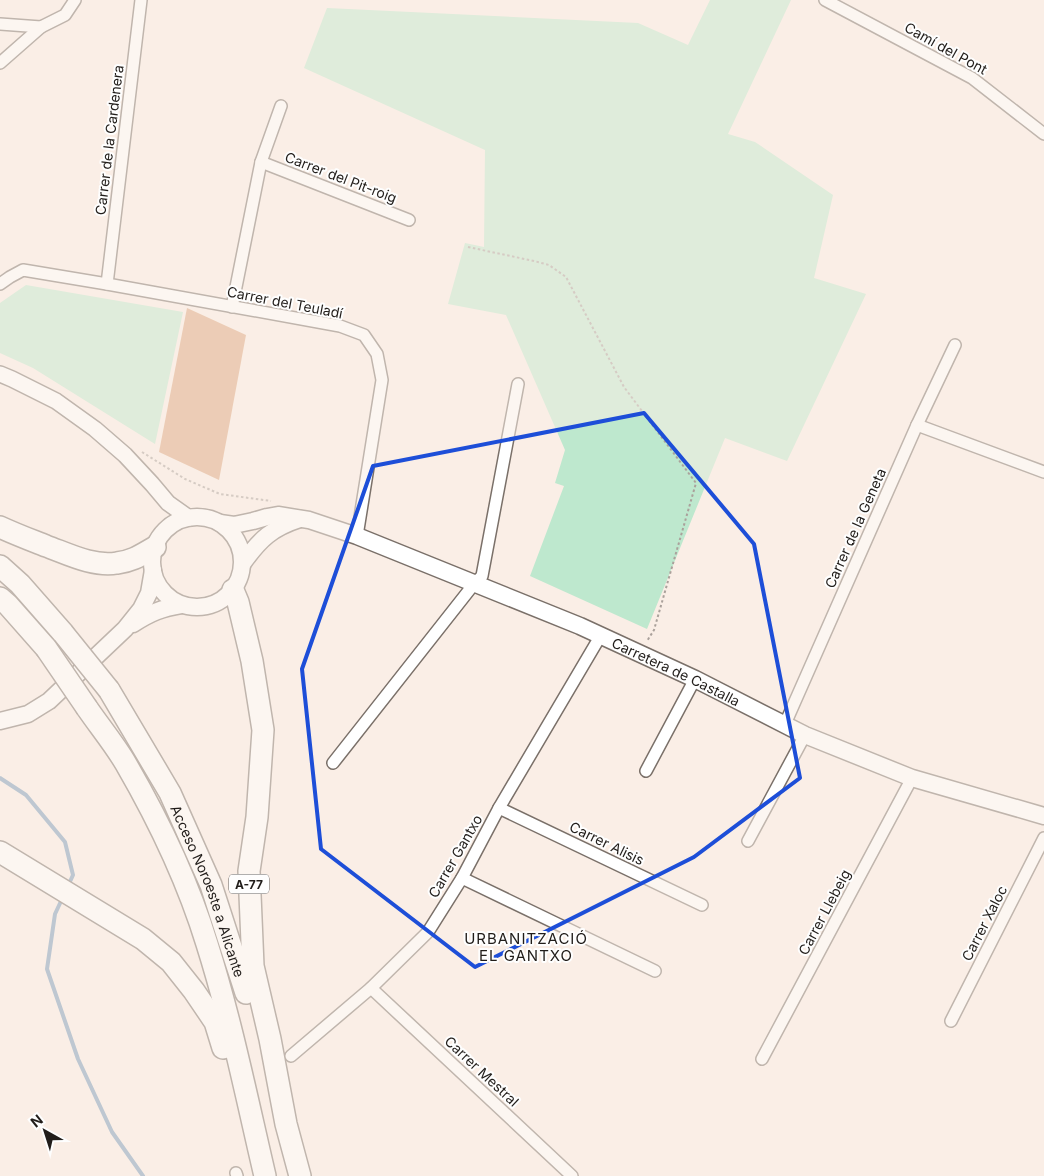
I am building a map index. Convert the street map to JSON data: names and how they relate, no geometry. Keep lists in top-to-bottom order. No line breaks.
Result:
{"streets":{"highway":["A-77","Acceso Noroeste a Alicante"],"main road":["Carretera de Castalla"],"street":["Camí del Pont","Carrer de la Cardenera","Carrer del Pit-roig","Carrer del Teuladí","Carrer de la Geneta","Carrer Alisis","Carrer Gantxo","Carrer Llebeig","Carrer Xaloc","Carrer Mestral"]},"crossings":[["Carrer de la Cardenera","Carrer del Teuladí"],["Carrer del Teuladí","Carretera de Castalla"],["Carrer de la Geneta","Carretera de Castalla"],["Carretera de Castalla","Carrer Gantxo"],["Carretera de Castalla","A-77"],["Carretera de Castalla","Carrer Llebeig"],["Carrer Alisis","Carrer Gantxo"],["Carrer Gantxo","Carrer Mestral"]],"districts":["URBANITZACIÓ EL GANTXO"],"north":"top left"}
